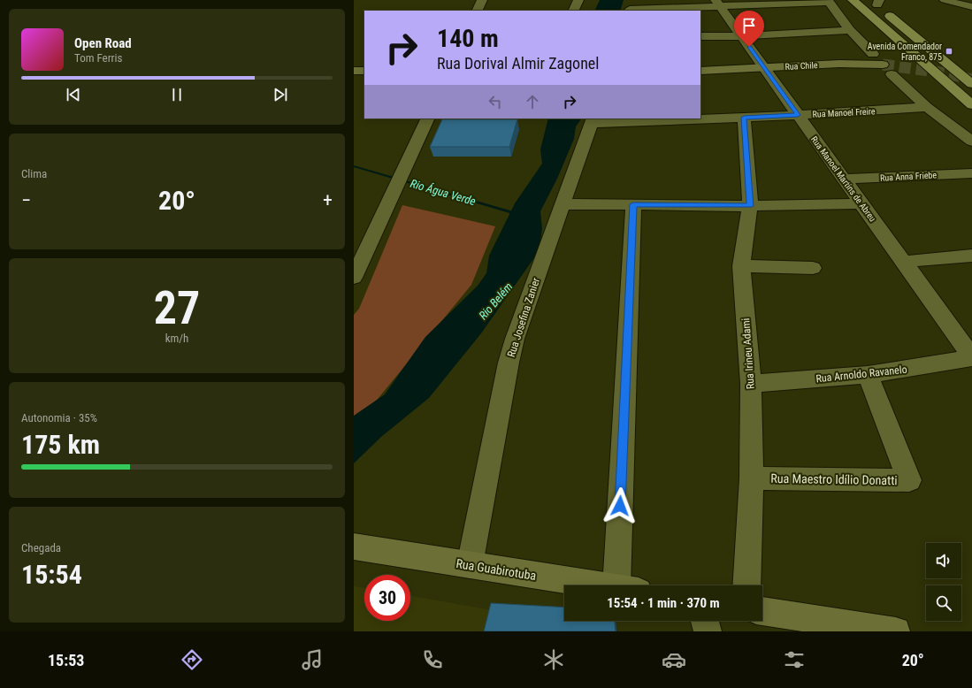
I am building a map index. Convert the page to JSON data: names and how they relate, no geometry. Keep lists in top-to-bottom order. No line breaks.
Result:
{"streets":{"main road":["Rua Chile","Rua Guabirotuba"],"street":["Rua Manoel Freire","Rua Anna Friebe","Rua Manoel Martins de Abreu","Rua Josefina Zanier","Rua Irineu Adami","Rua Arnoldo Ravanelo","Rua Maestro Idílio Donatti"]},"crossings":[["Rua Chile","Rua Manoel Martins de Abreu"],["Rua Manoel Freire","Rua Manoel Martins de Abreu"],["Rua Manoel Freire","Rua Josefina Zanier"],["Rua Manoel Freire","Rua Irineu Adami"],["Rua Anna Friebe","Rua Manoel Martins de Abreu"],["Rua Manoel Martins de Abreu","Rua Arnoldo Ravanelo"],["Rua Josefina Zanier","Rua Guabirotuba"],["Rua Irineu Adami","Rua Arnoldo Ravanelo"],["Rua Irineu Adami","Rua Maestro Idílio Donatti"],["Rua Arnoldo Ravanelo","Rua Maestro Idílio Donatti"]],"water":["Rio Água Verde","Rio Belém"],"places":{"transit":["Avenida Comendador Franco, 875"]},"page":{"turn":["140 m","Rua Dorival Almir Zagonel"],"song":["Open Road","Tom Ferris"],"tile":["Clima",["27","km/h"],["Autonomia · 35%","175 km"],["Chegada","15:54"]],"heat":["−","20°","+"],"limit":"30","trip":"15:54 · 1 min · 370 m","tabs":["15:53","20°"]}}
